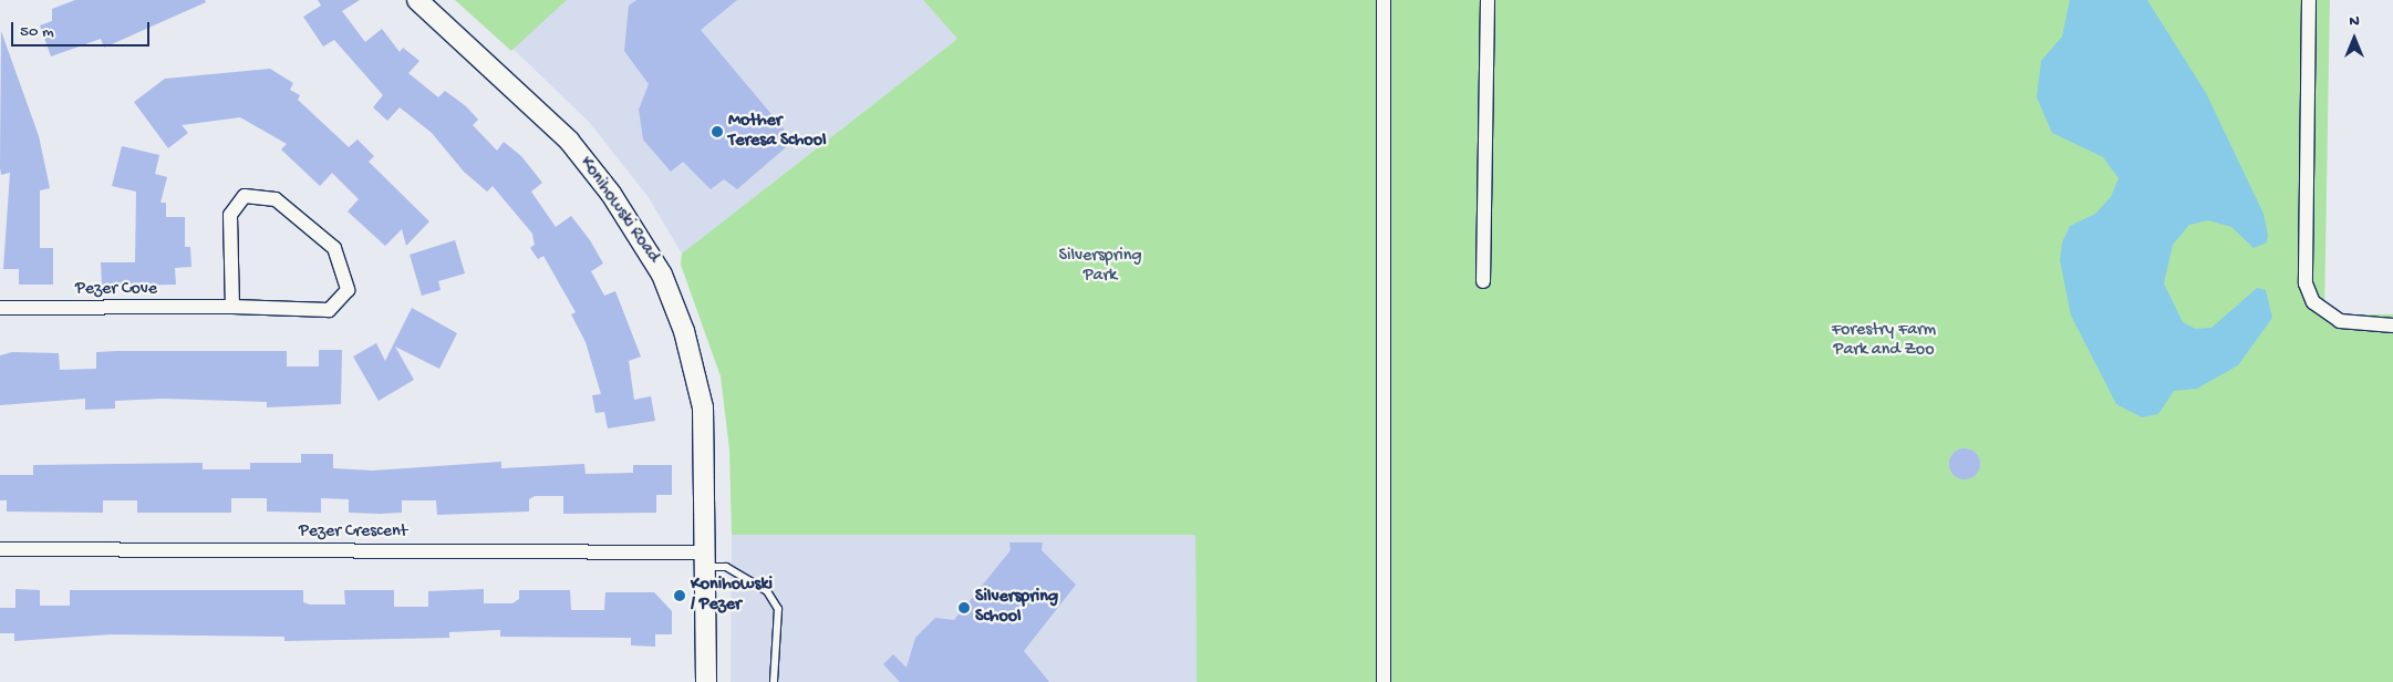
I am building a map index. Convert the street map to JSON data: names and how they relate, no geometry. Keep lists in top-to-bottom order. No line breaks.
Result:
{"streets":{"street":["Konihowski Road","Pezer Cove","Pezer Crescent"]},"crossings":[["Konihowski Road","Pezer Crescent"]],"parks":["Silverspring Park","Forestry Farm Park and Zoo"],"places":["Mother Teresa School","Konihowski / Pezer","Silverspring School"],"scale_bar":"50 m","north":"top"}
